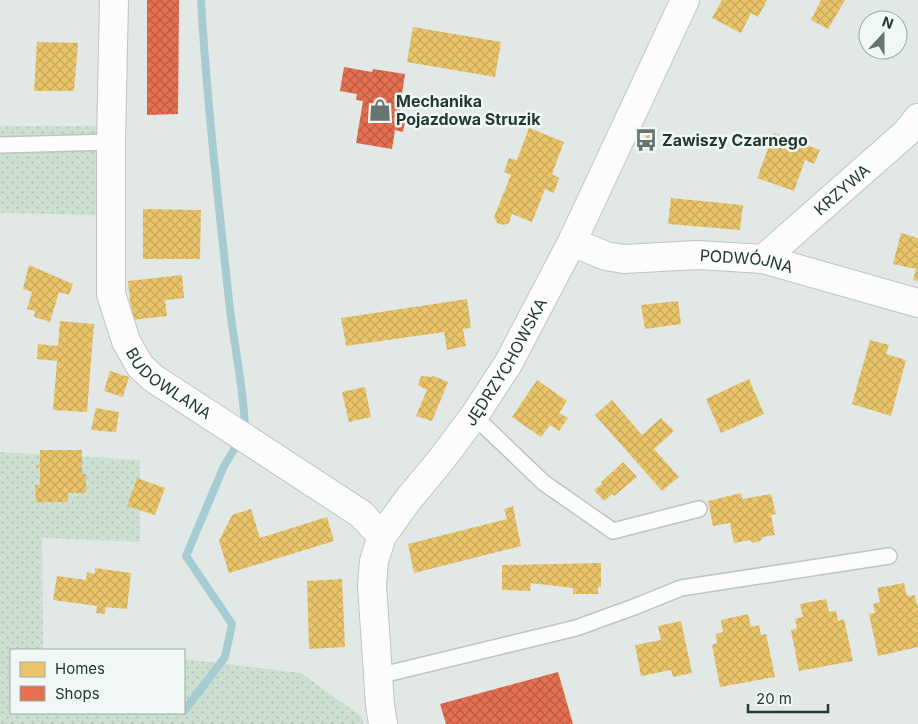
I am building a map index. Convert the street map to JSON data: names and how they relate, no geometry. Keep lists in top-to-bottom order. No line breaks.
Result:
{"streets":{"street":["KRZYWA","PODWÓJNA","JĘDRZYCHOWSKA","BUDOWLANA"]},"crossings":[["KRZYWA","PODWÓJNA"],["PODWÓJNA","JĘDRZYCHOWSKA"],["JĘDRZYCHOWSKA","BUDOWLANA"]],"places":{"shop":["Mechanika Pojazdowa Struzik"],"bus stop":["Zawiszy Czarnego"]},"legend":["Homes","Shops"],"scale_bar":"20 m","north":"top"}
